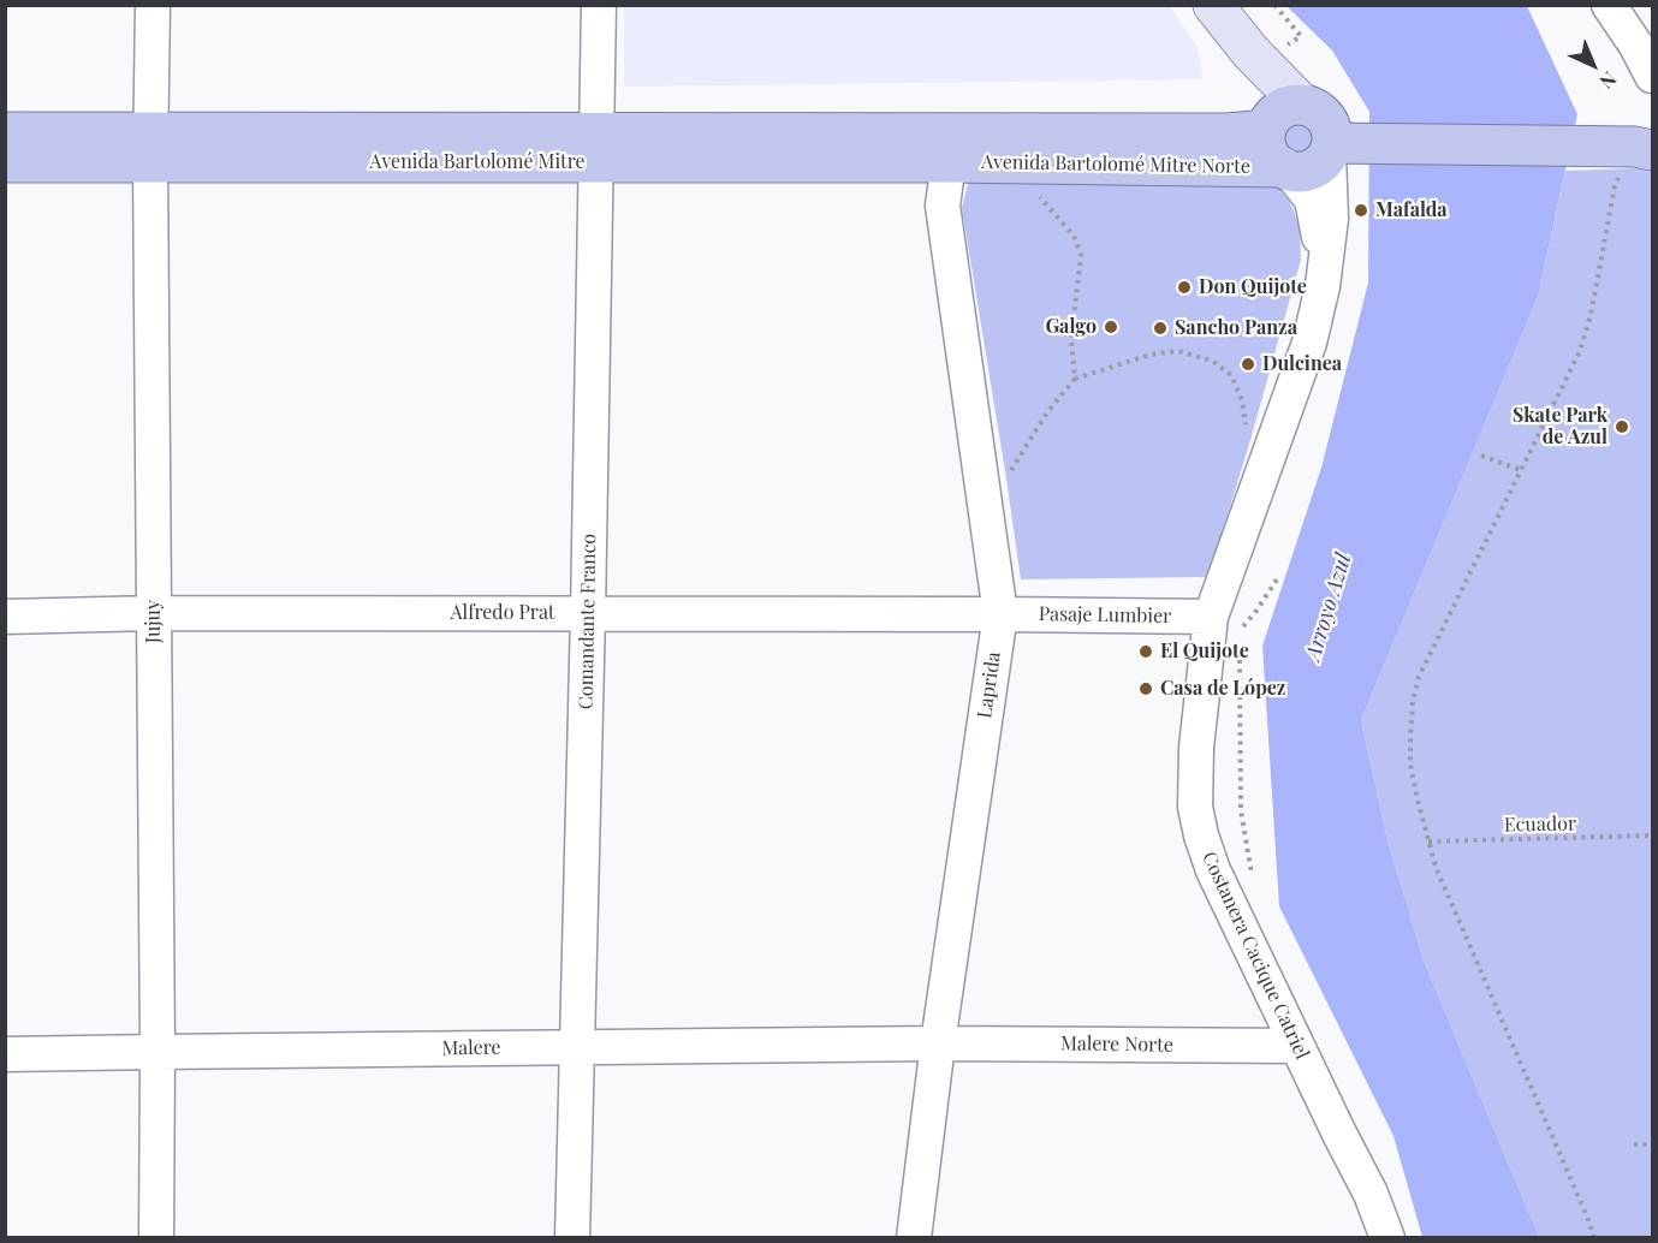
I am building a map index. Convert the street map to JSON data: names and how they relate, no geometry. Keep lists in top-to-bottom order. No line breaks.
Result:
{"streets":{"main road":["Avenida Bartolomé Mitre","Avenida Bartolomé Mitre Norte"],"street":["Alfredo Prat","Pasaje Lumbier","Jujuy","Comandante Franco","Laprida","Costanera Cacique Catriel","Malere Norte","Malere"],"path":["Ecuador"]},"crossings":[["Avenida Bartolomé Mitre","Avenida Bartolomé Mitre Norte"],["Avenida Bartolomé Mitre","Jujuy"],["Avenida Bartolomé Mitre","Comandante Franco"],["Avenida Bartolomé Mitre","Laprida"],["Avenida Bartolomé Mitre Norte","Laprida"],["Avenida Bartolomé Mitre Norte","Costanera Cacique Catriel"],["Alfredo Prat","Pasaje Lumbier"],["Alfredo Prat","Jujuy"],["Alfredo Prat","Comandante Franco"],["Alfredo Prat","Laprida"],["Pasaje Lumbier","Laprida"],["Pasaje Lumbier","Costanera Cacique Catriel"],["Jujuy","Malere"],["Comandante Franco","Malere"],["Laprida","Malere Norte"],["Laprida","Malere"],["Costanera Cacique Catriel","Malere Norte"],["Malere Norte","Malere"]],"water":["Arroyo Azul"],"places":["Mafalda","Don Quijote","Galgo","Sancho Panza","Dulcinea","Skate Park de Azul","El Quijote","Casa de López"],"north":"bottom right"}
